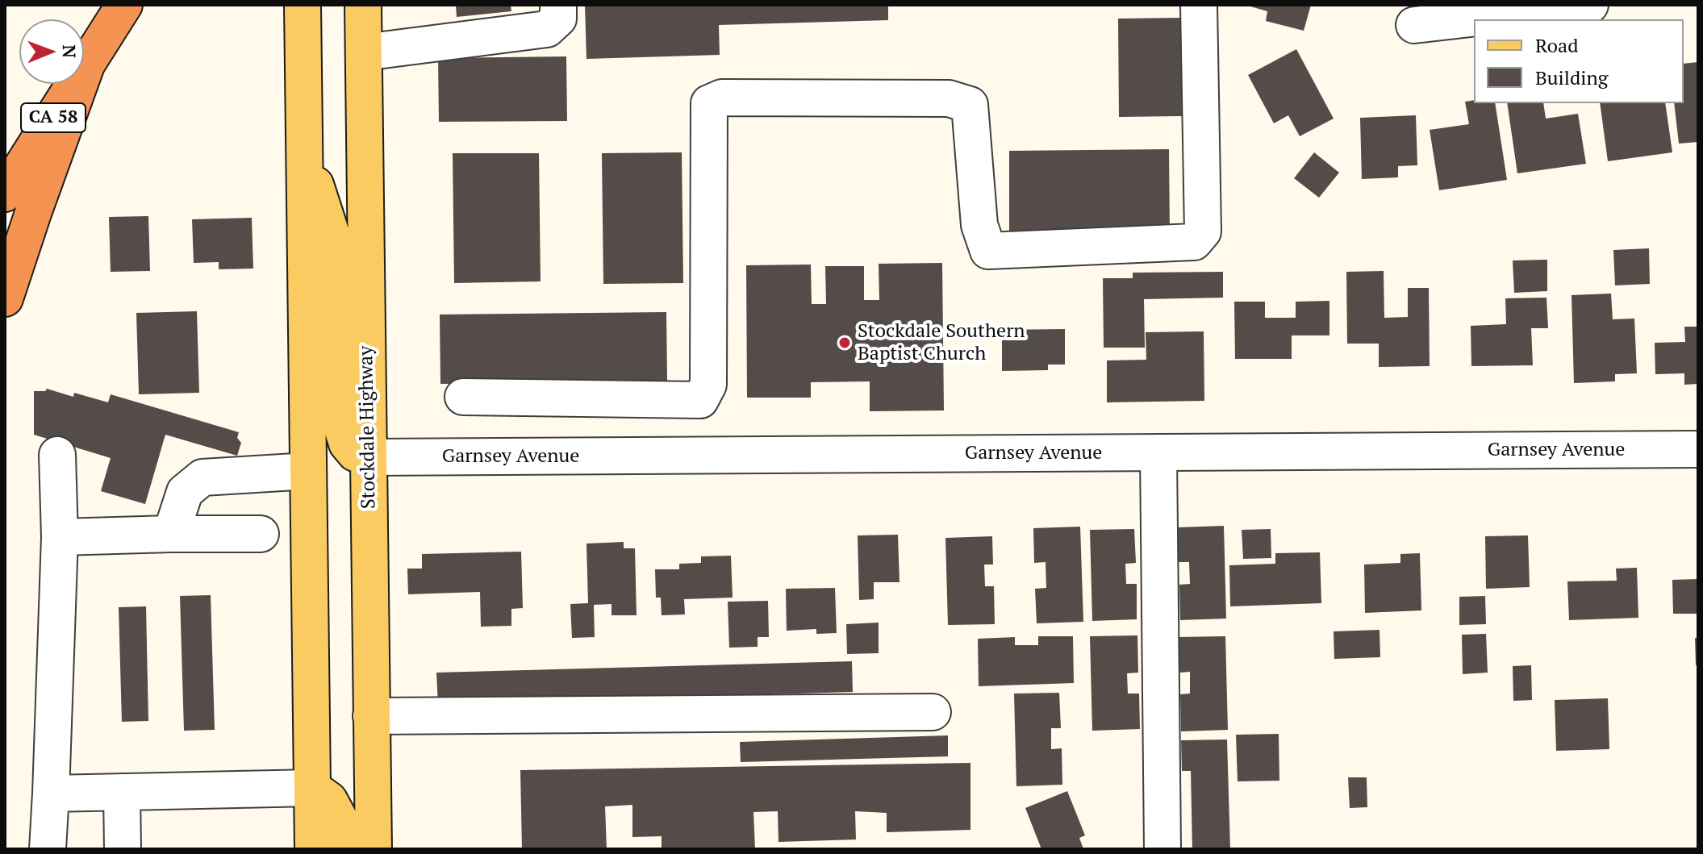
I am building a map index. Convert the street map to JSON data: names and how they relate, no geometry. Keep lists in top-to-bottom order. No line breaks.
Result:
{"streets":{"highway":["CA 58"],"main road":["Stockdale Highway"],"street":["Garnsey Avenue"]},"crossings":[["Stockdale Highway","Garnsey Avenue"]],"places":["Stockdale Southern Baptist Church"],"legend":["Road","Building"],"north":"right"}
